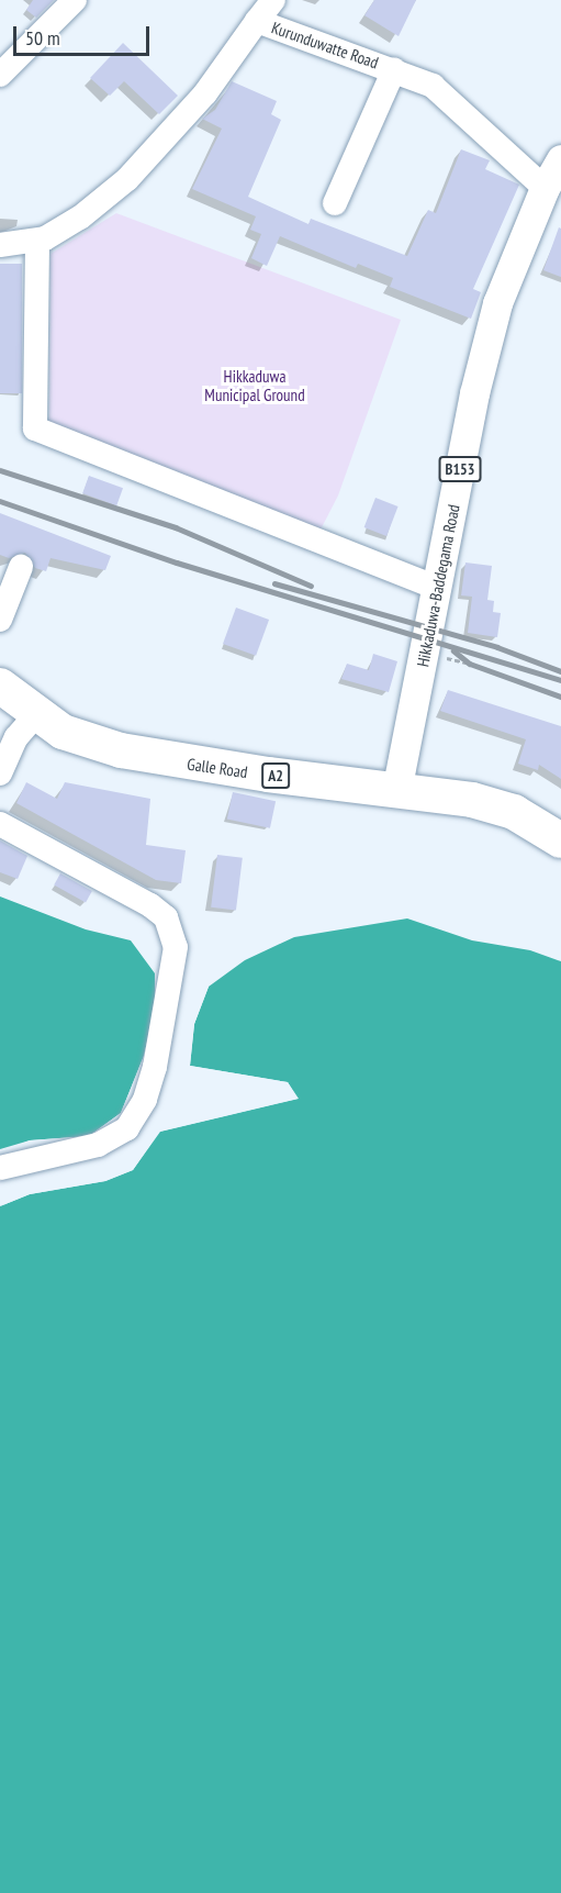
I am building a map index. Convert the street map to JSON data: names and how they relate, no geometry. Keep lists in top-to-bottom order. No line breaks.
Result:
{"streets":{"highway":["Galle Road","A2"],"main road":["B153","Hikkaduwa-Baddegama Road"],"street":["Kurunduwatte Road"]},"crossings":[["Kurunduwatte Road","Hikkaduwa-Baddegama Road"],["Hikkaduwa-Baddegama Road","Galle Road"]],"parks":["Hikkaduwa Municipal Ground"],"scale_bar":"50 m"}
